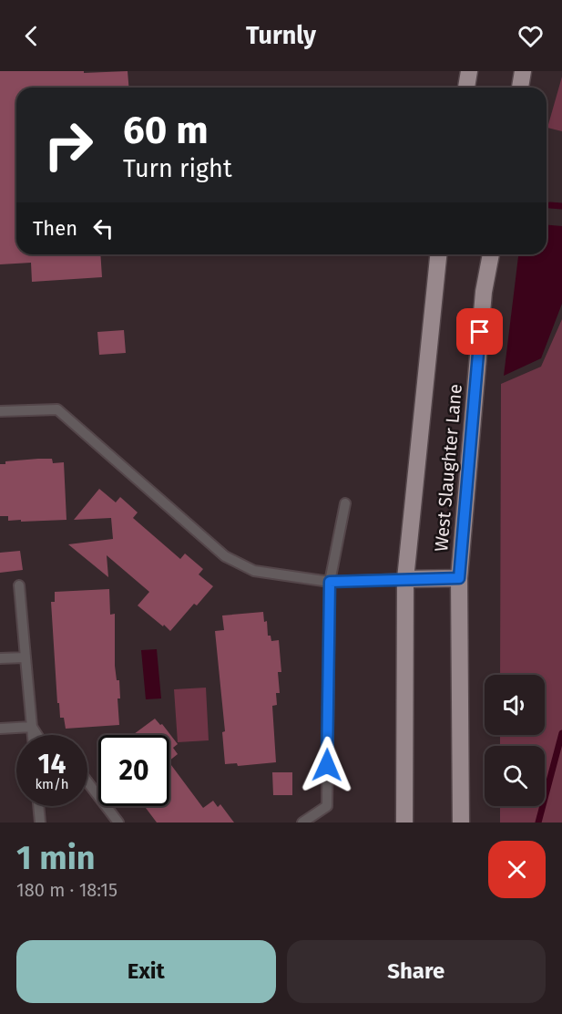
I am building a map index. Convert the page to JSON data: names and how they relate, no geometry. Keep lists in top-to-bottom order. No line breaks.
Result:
{"streets":{"main road":["West Slaughter Lane"]},"page":{"header":"Turnly","turn":["60 m","Turn right"],"then":"Then","speed":"14 km/h","limit":"20","heading":["1 min","180 m · 18:15"],"buttons":["Exit","Share"]}}
